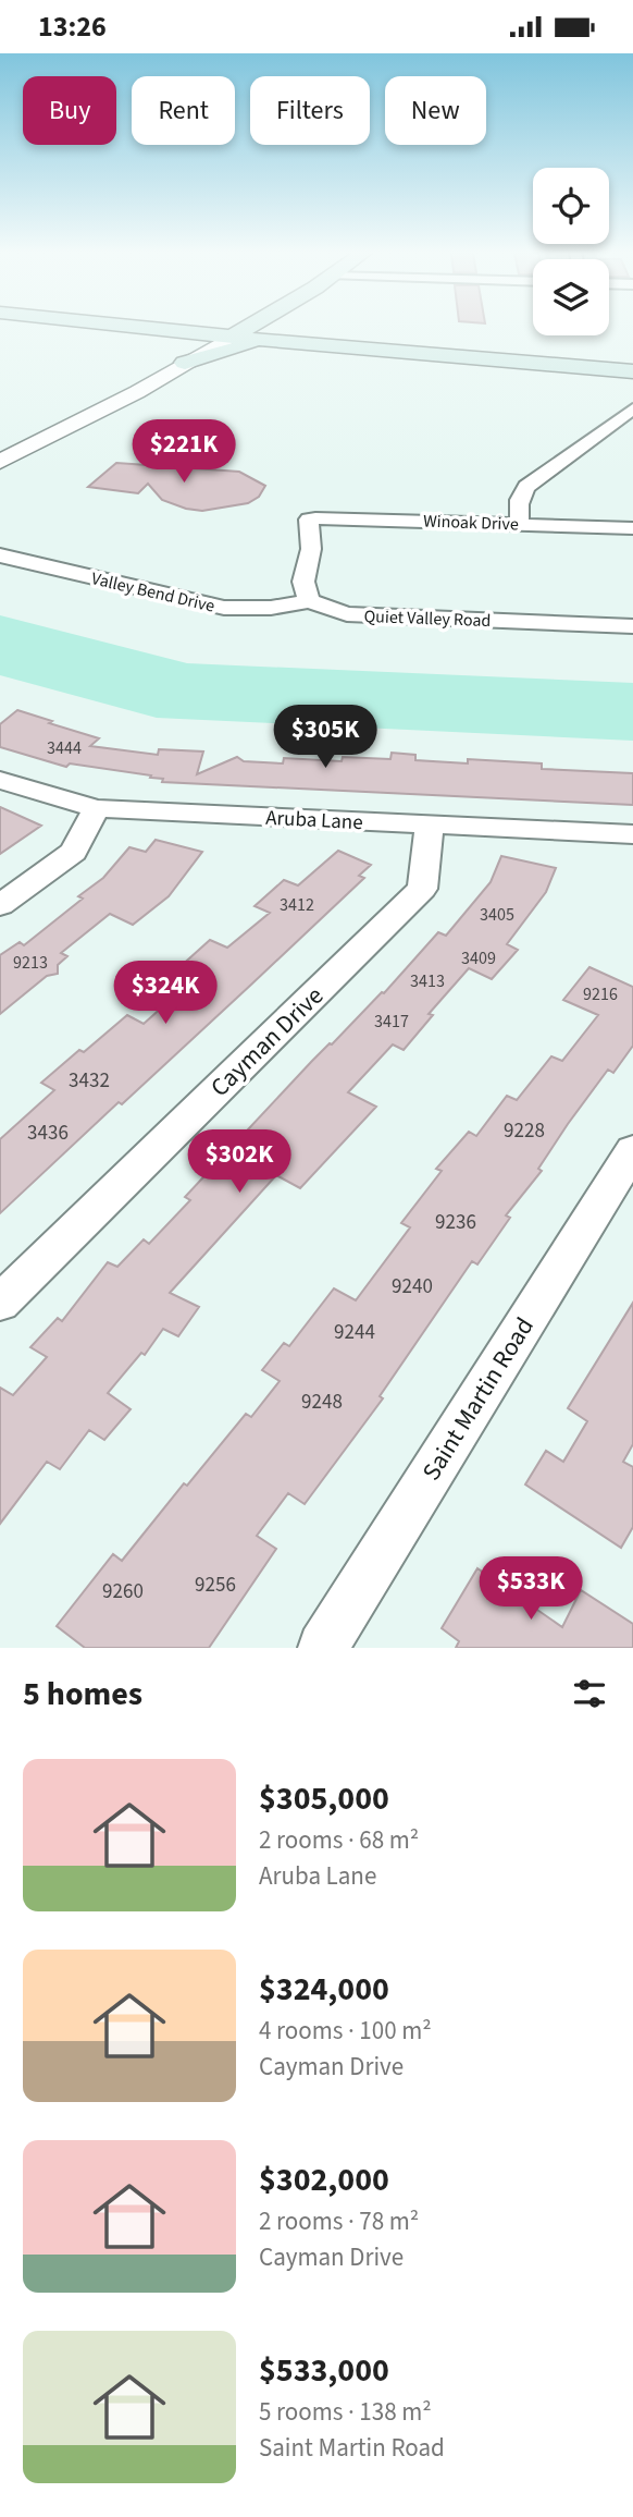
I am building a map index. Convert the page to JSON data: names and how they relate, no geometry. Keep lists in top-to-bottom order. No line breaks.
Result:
{"streets":{"street":["Winoak Drive","Valley Bend Drive","Quiet Valley Road","Aruba Lane","Cayman Drive","Saint Martin Road"]},"crossings":[["Winoak Drive","Valley Bend Drive"],["Winoak Drive","Quiet Valley Road"],["Valley Bend Drive","Quiet Valley Road"],["Aruba Lane","Cayman Drive"]],"house_numbers":["3444","3412","3405","3409","9213","3413","9216","3417","3432","9228","3436","9236","9240","9244","9248","9256","9260"],"page":{"status":"13:26","chip":["Buy","Rent","Filters","New"],"price":["$221K","$305K","$324K","$302K","$533K"],"heading":"5 homes","list":[{"name":"$305,000","note":"2 rooms · 68 m² · Aruba Lane"},{"name":"$324,000","note":"4 rooms · 100 m² · Cayman Drive"},{"name":"$302,000","note":"2 rooms · 78 m² · Cayman Drive"},{"name":"$533,000","note":"5 rooms · 138 m² · Saint Martin Road"}]}}
